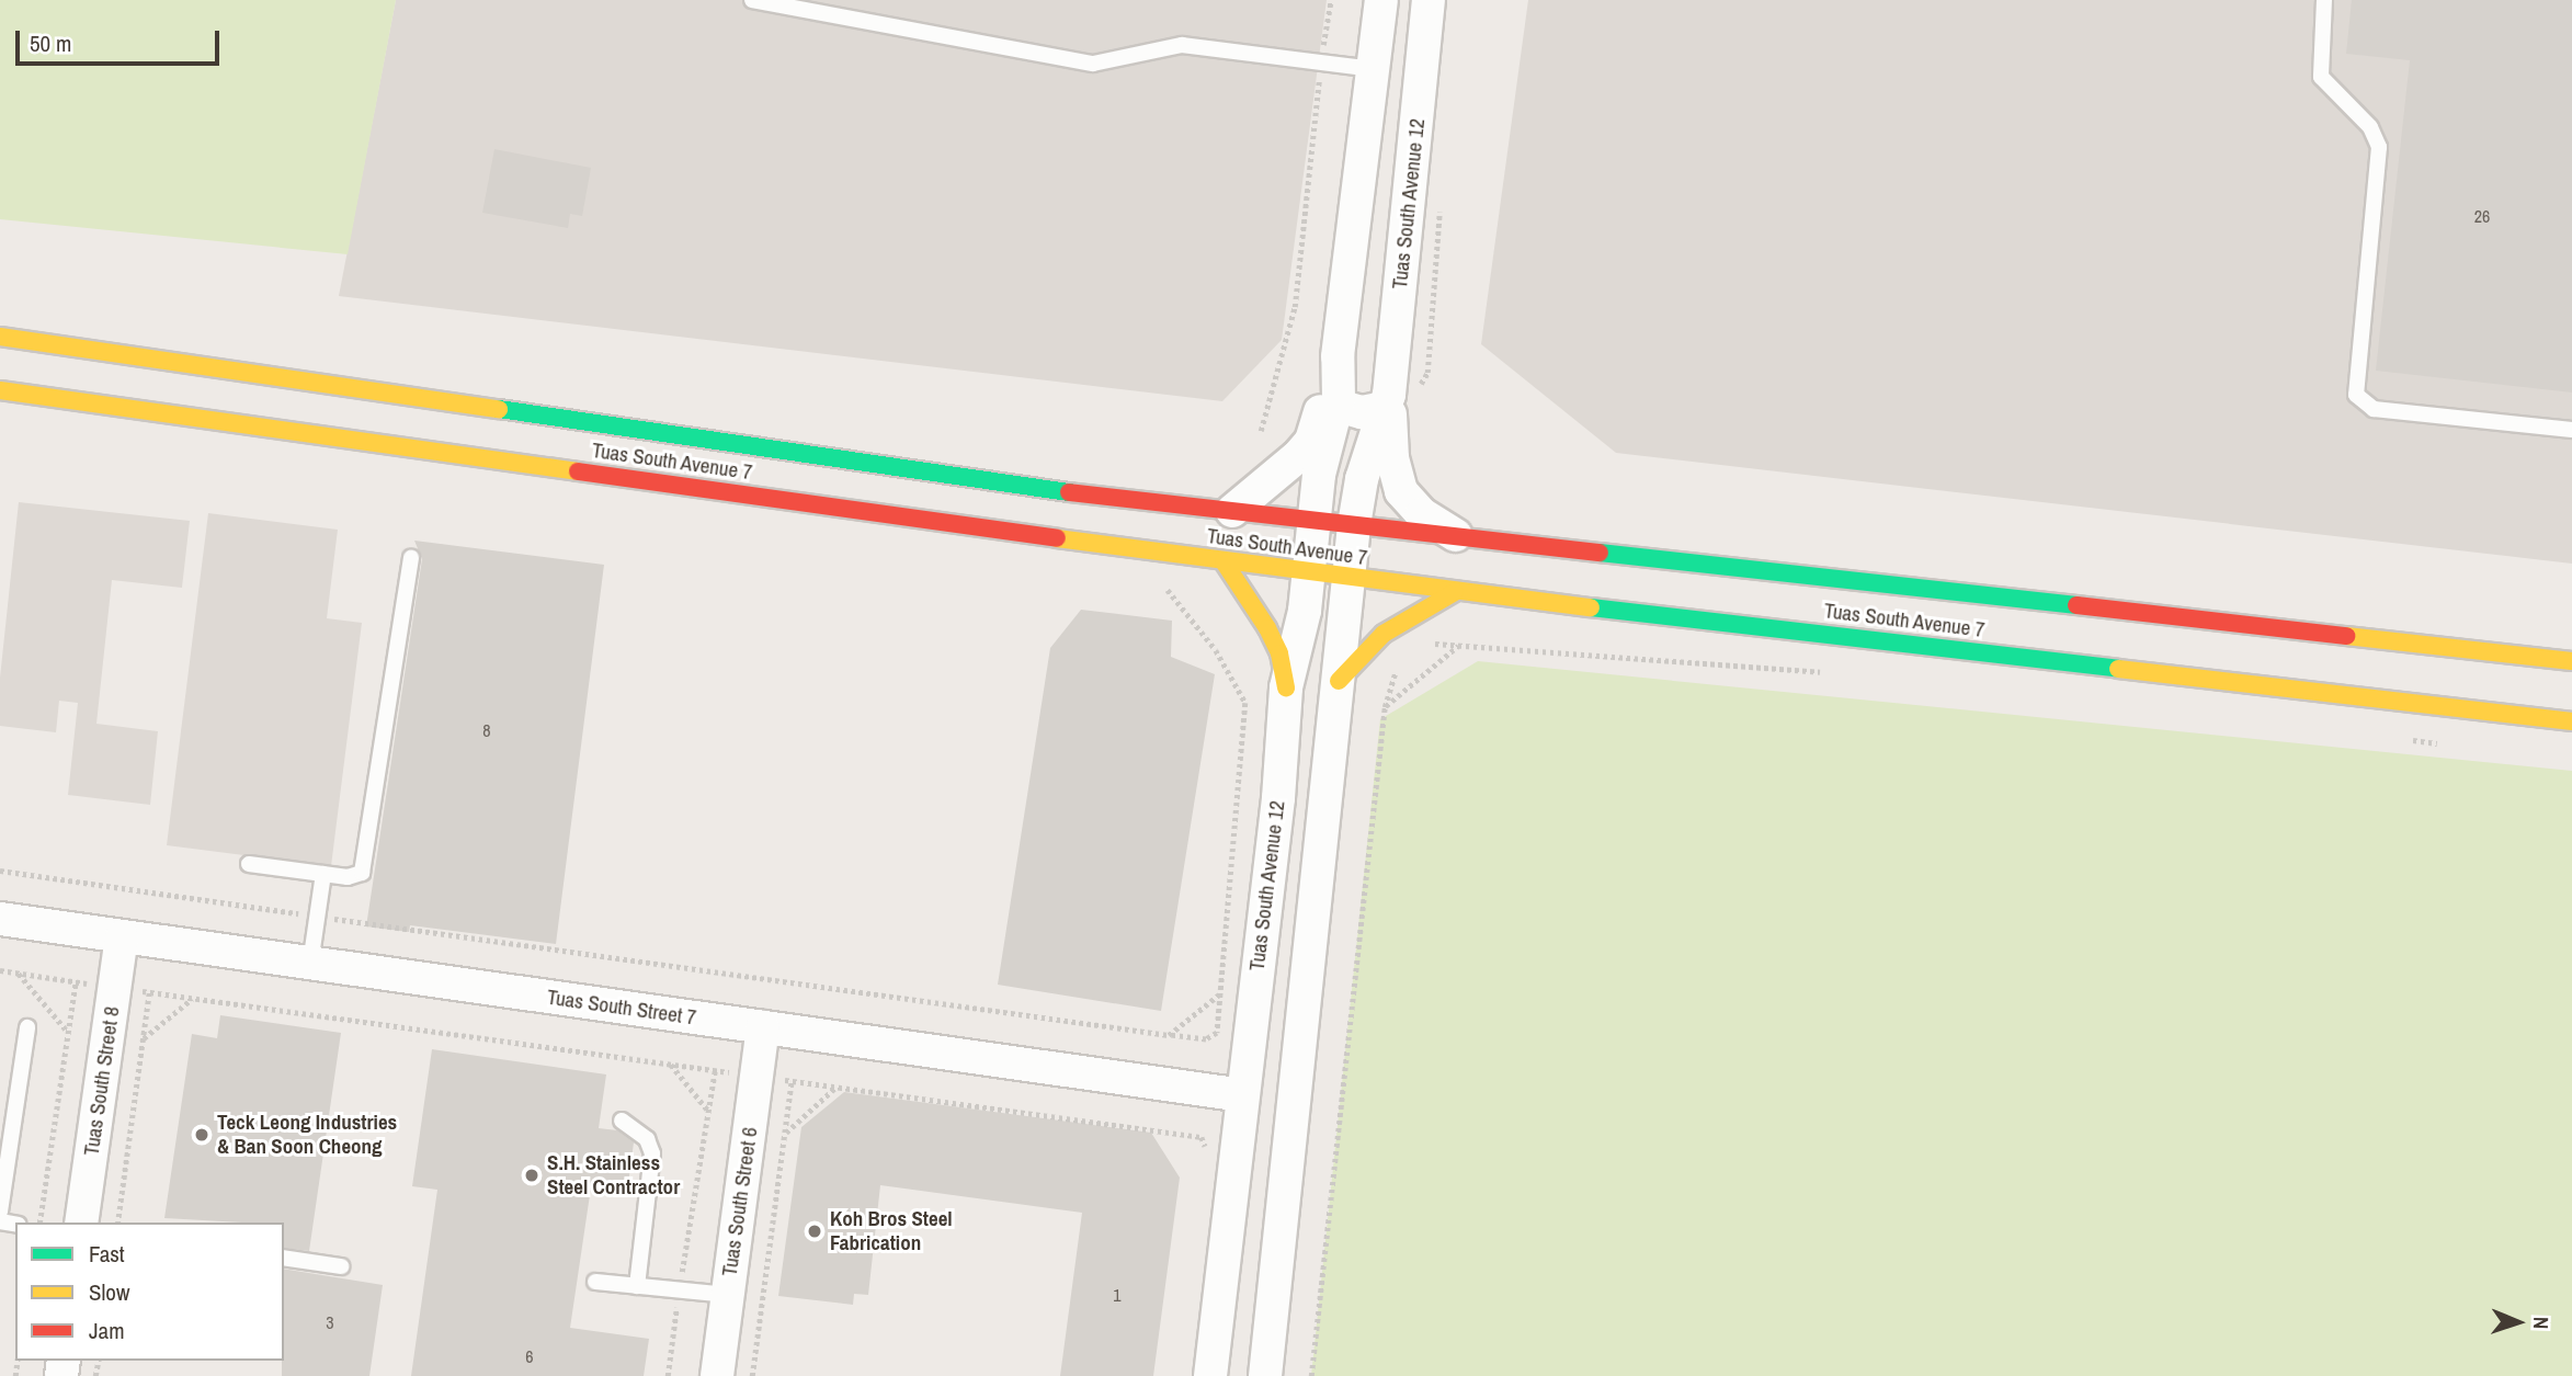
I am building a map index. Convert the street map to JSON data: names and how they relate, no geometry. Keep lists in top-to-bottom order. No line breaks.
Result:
{"streets":{"street":["Tuas South Avenue 12","Tuas South Avenue 7","Tuas South Street 7","Tuas South Street 8","Tuas South Street 6"]},"crossings":[["Tuas South Avenue 12","Tuas South Avenue 7"],["Tuas South Avenue 12","Tuas South Street 7"],["Tuas South Street 7","Tuas South Street 8"],["Tuas South Street 7","Tuas South Street 6"]],"places":["Teck Leong Industries & Ban Soon Cheong","S.H. Stainless Steel Contractor","Koh Bros Steel Fabrication"],"house_numbers":["26","8","1","3","6"],"legend":["Fast","Slow","Jam"],"scale_bar":"50 m","north":"right"}
